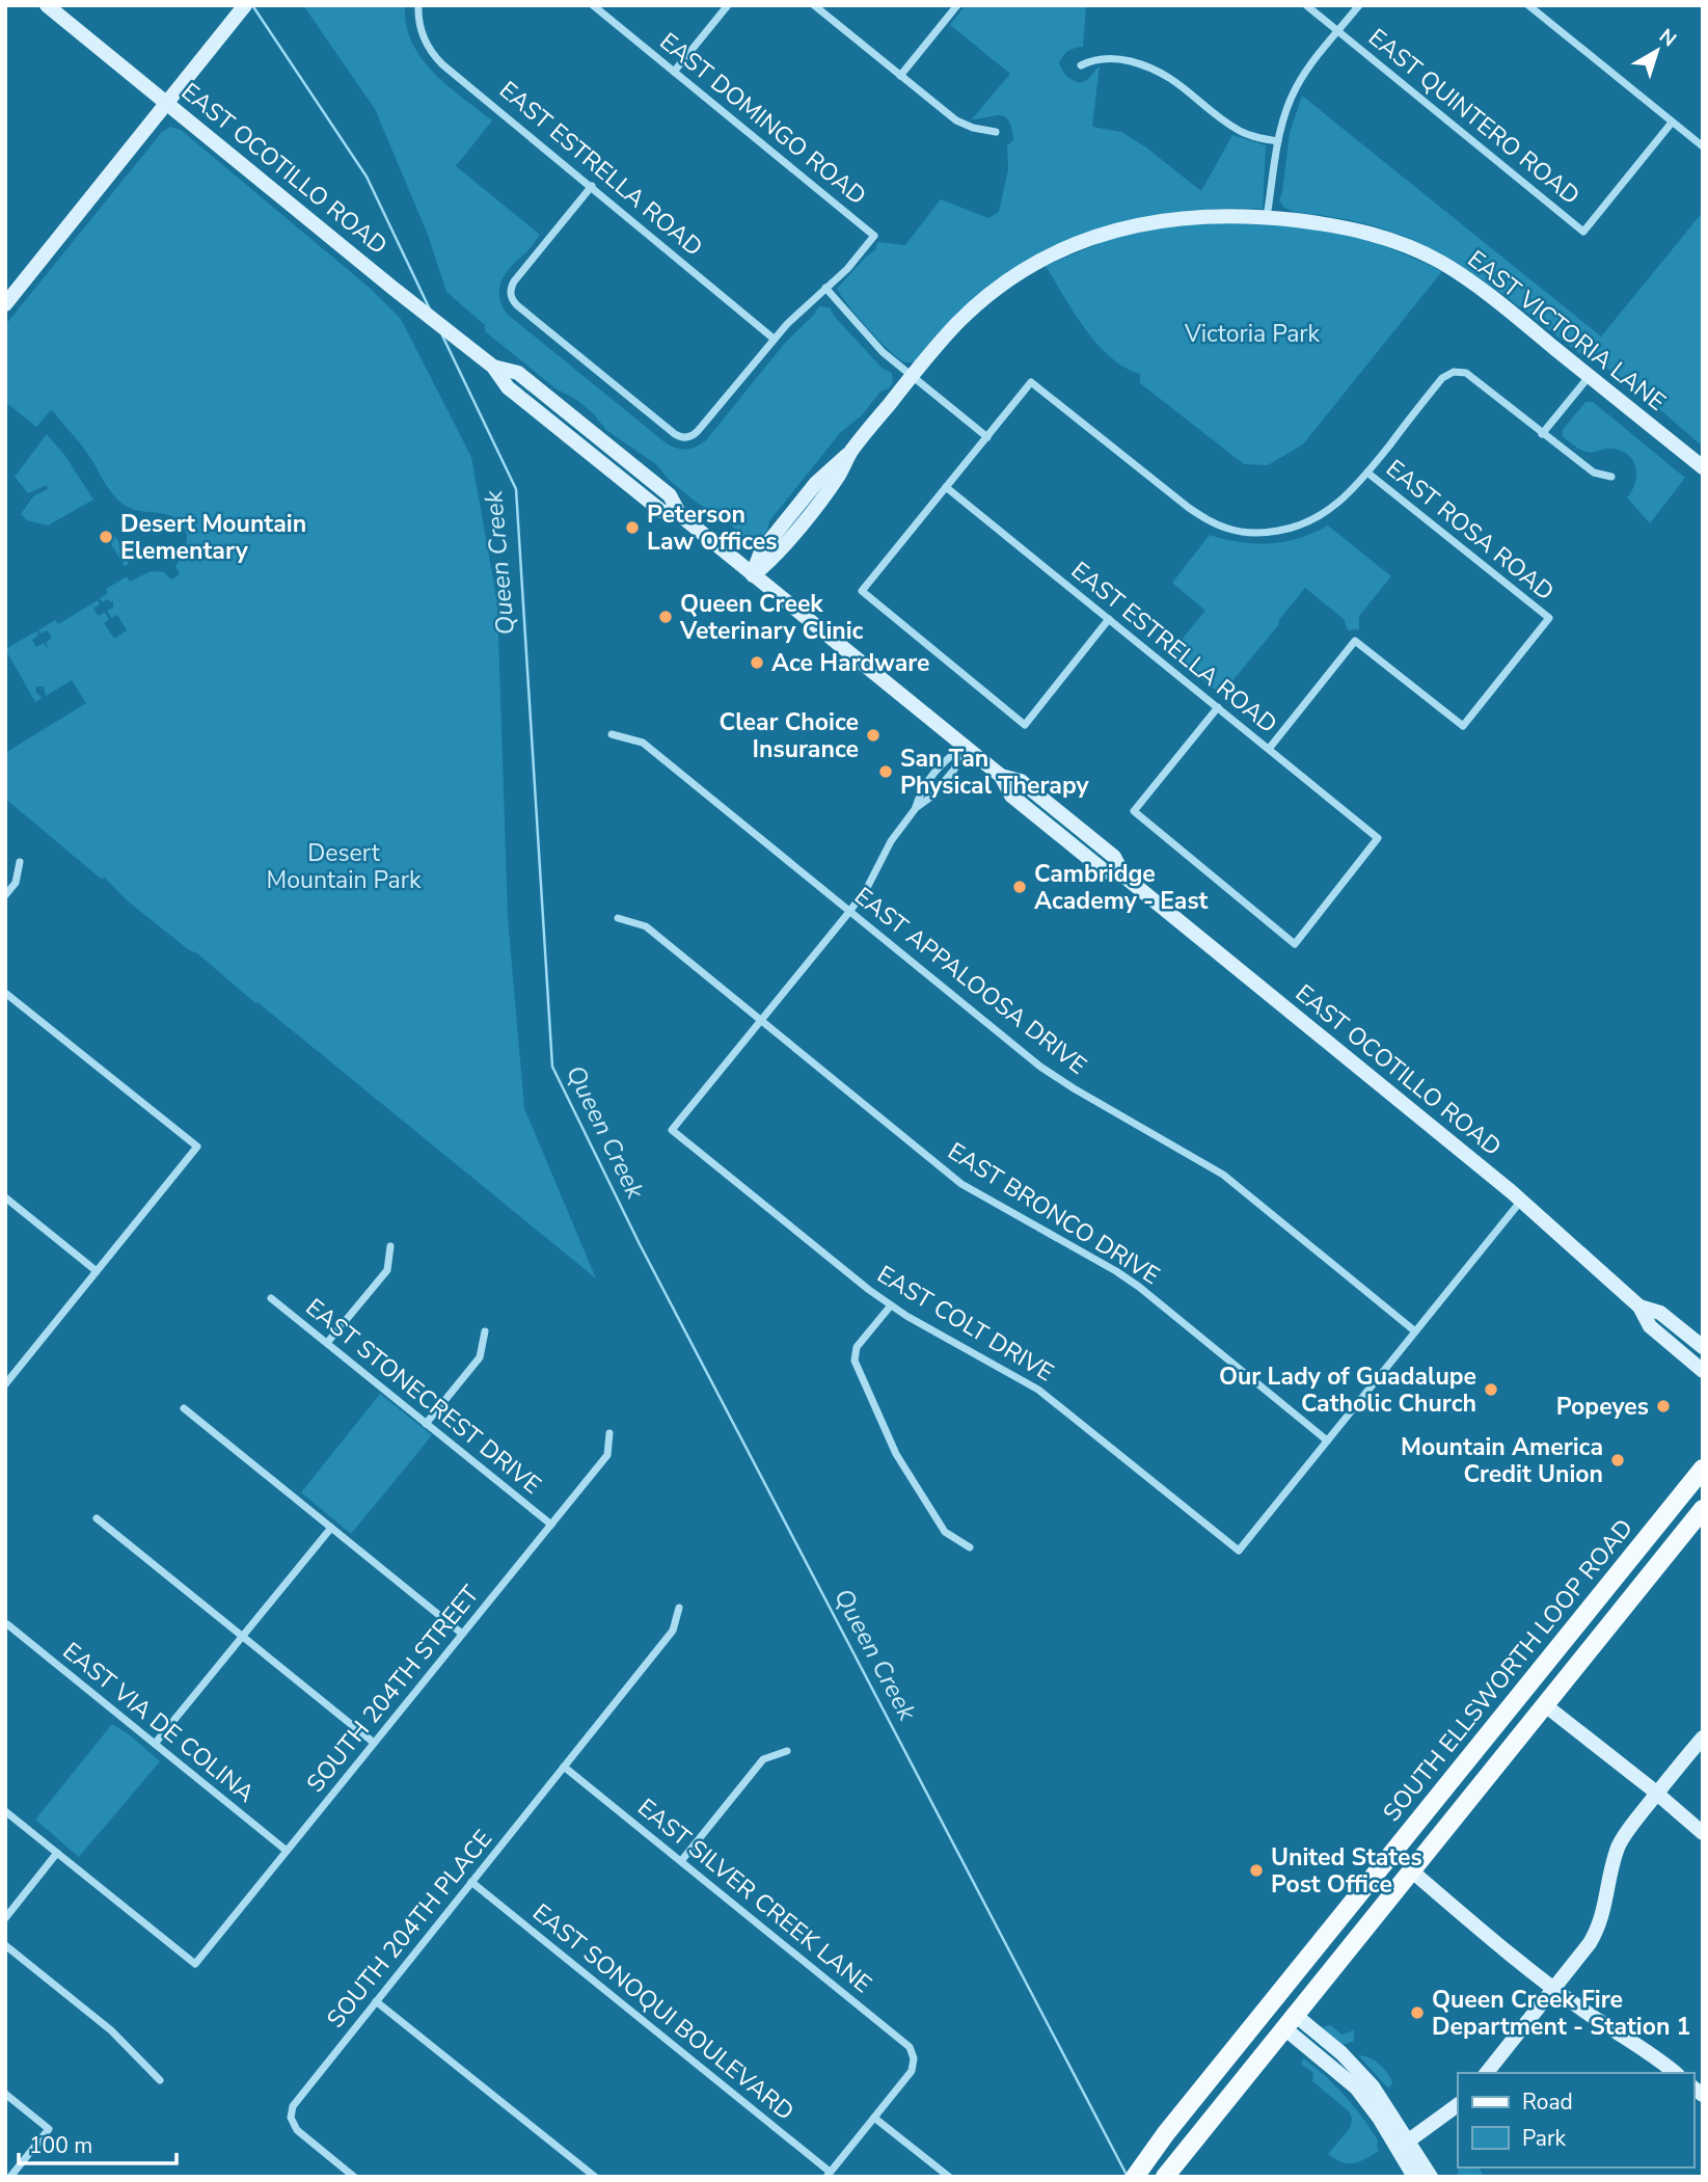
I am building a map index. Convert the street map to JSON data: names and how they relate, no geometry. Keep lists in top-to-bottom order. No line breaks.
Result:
{"streets":{"main road":["EAST OCOTILLO ROAD","EAST VICTORIA LANE","SOUTH ELLSWORTH LOOP ROAD"],"street":["EAST QUINTERO ROAD","EAST DOMINGO ROAD","EAST ESTRELLA ROAD","EAST ROSA ROAD","EAST APPALOOSA DRIVE","EAST BRONCO DRIVE","EAST COLT DRIVE","EAST STONECREST DRIVE","SOUTH 204TH STREET","EAST VIA DE COLINA","EAST SILVER CREEK LANE","SOUTH 204TH PLACE","EAST SONOQUI BOULEVARD"]},"crossings":[["EAST OCOTILLO ROAD","EAST VICTORIA LANE"],["EAST ESTRELLA ROAD","EAST ROSA ROAD"],["EAST BRONCO DRIVE","EAST COLT DRIVE"],["EAST STONECREST DRIVE","SOUTH 204TH STREET"],["SOUTH 204TH STREET","EAST VIA DE COLINA"],["EAST SILVER CREEK LANE","SOUTH 204TH PLACE"],["SOUTH 204TH PLACE","EAST SONOQUI BOULEVARD"]],"water":["Queen Creek"],"parks":["Victoria Park","Desert Mountain Park"],"places":["Peterson Law Offices","Desert Mountain Elementary","Queen Creek Veterinary Clinic","Ace Hardware","Clear Choice Insurance","San Tan Physical Therapy","Cambridge Academy - East","Our Lady of Guadalupe Catholic Church","Popeyes","Mountain America Credit Union","United States Post Office","Queen Creek Fire Department - Station 1"],"legend":["Road","Park"],"scale_bar":"100 m","north":"top right"}
